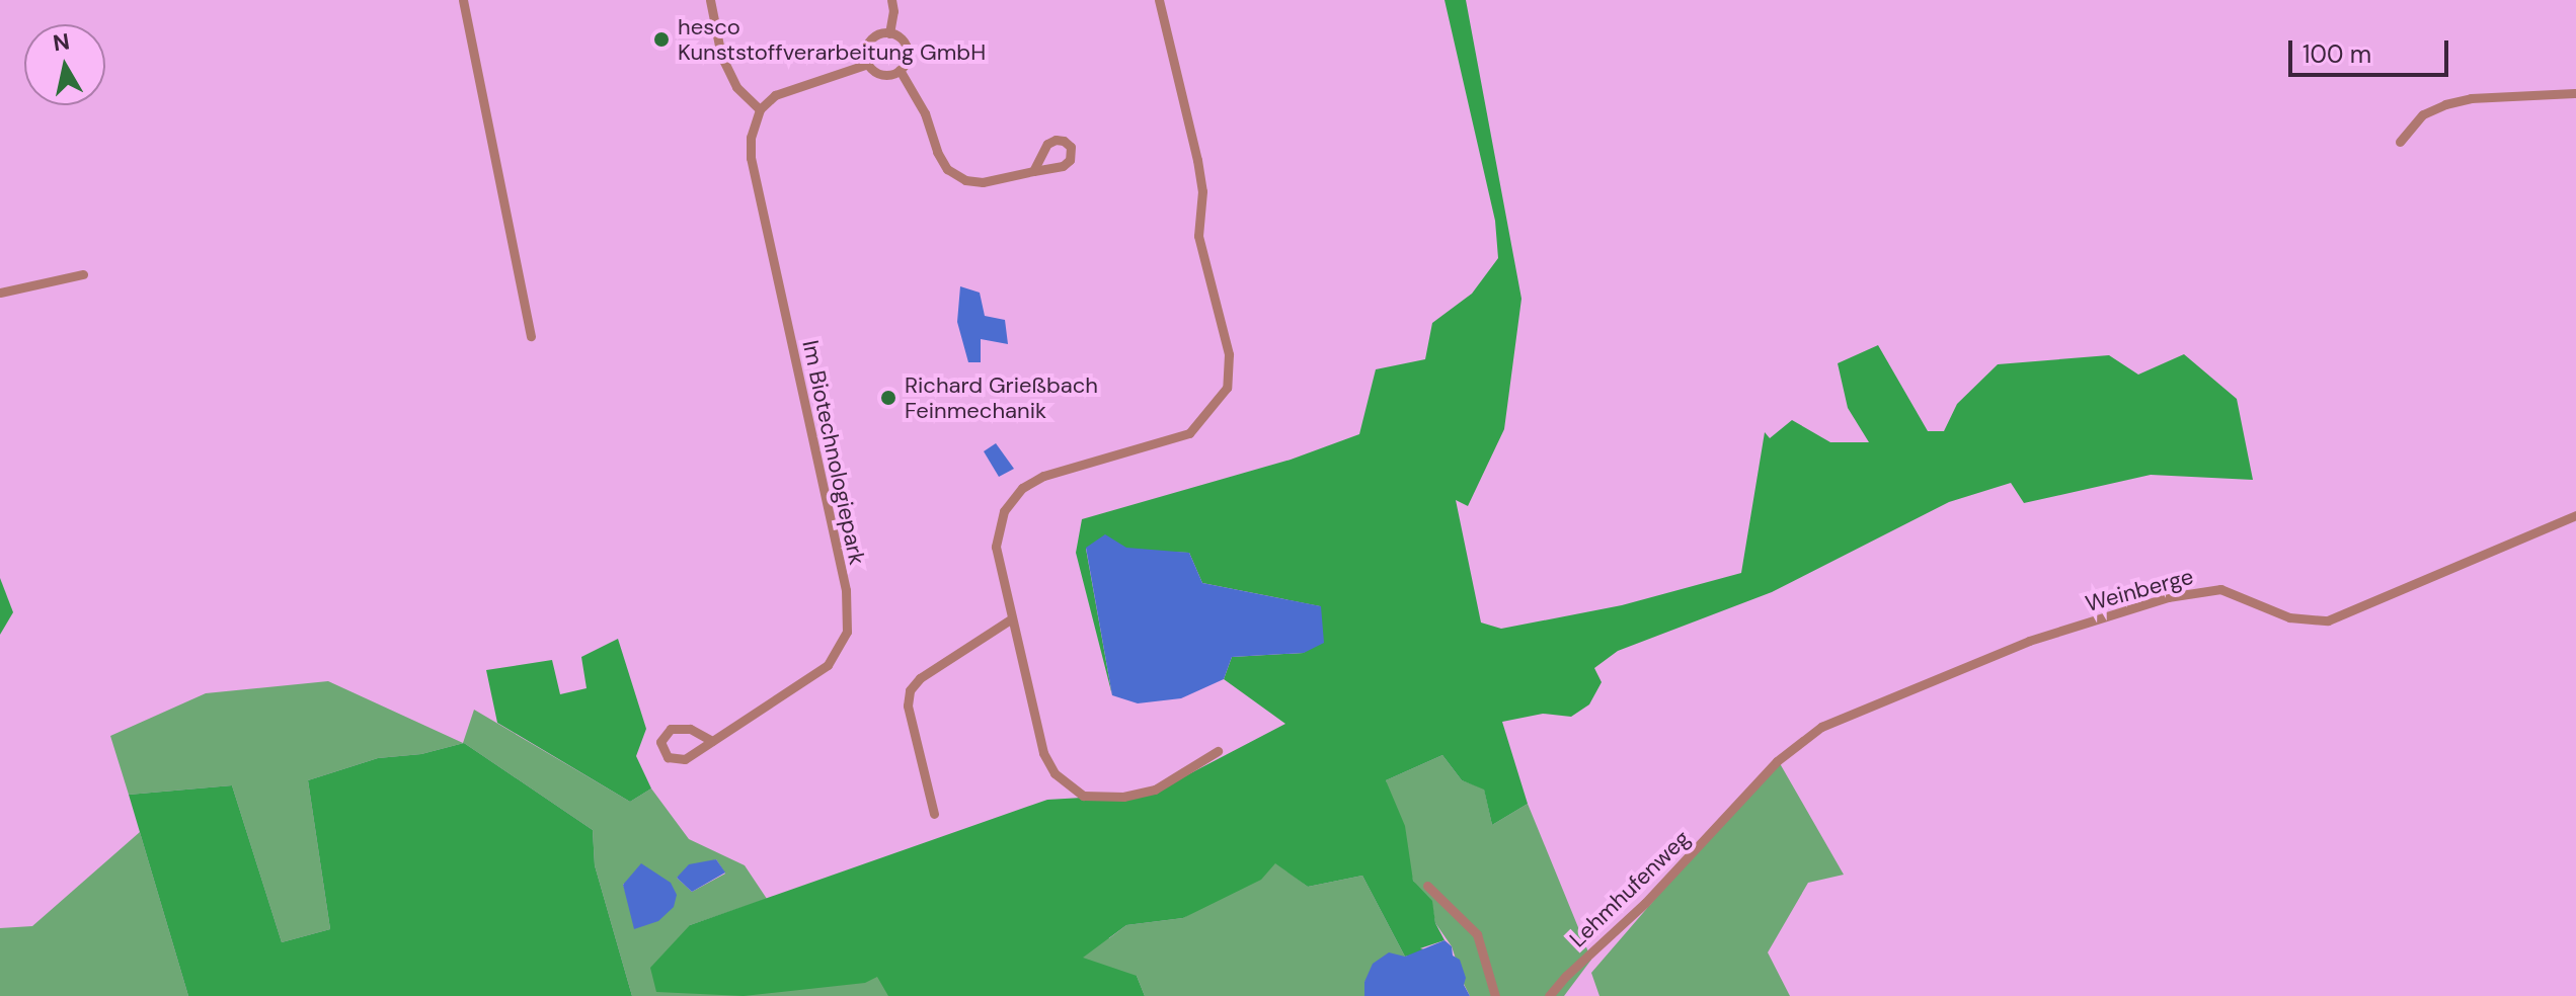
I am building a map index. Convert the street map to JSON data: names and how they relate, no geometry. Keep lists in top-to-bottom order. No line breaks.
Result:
{"streets":{"street":["Im Biotechnologiepark","Weinberge","Lehmhufenweg"]},"crossings":[["Weinberge","Lehmhufenweg"]],"places":["hesco Kunststoffverarbeitung GmbH","Richard Grießbach Feinmechanik"],"scale_bar":"100 m","north":"top"}
